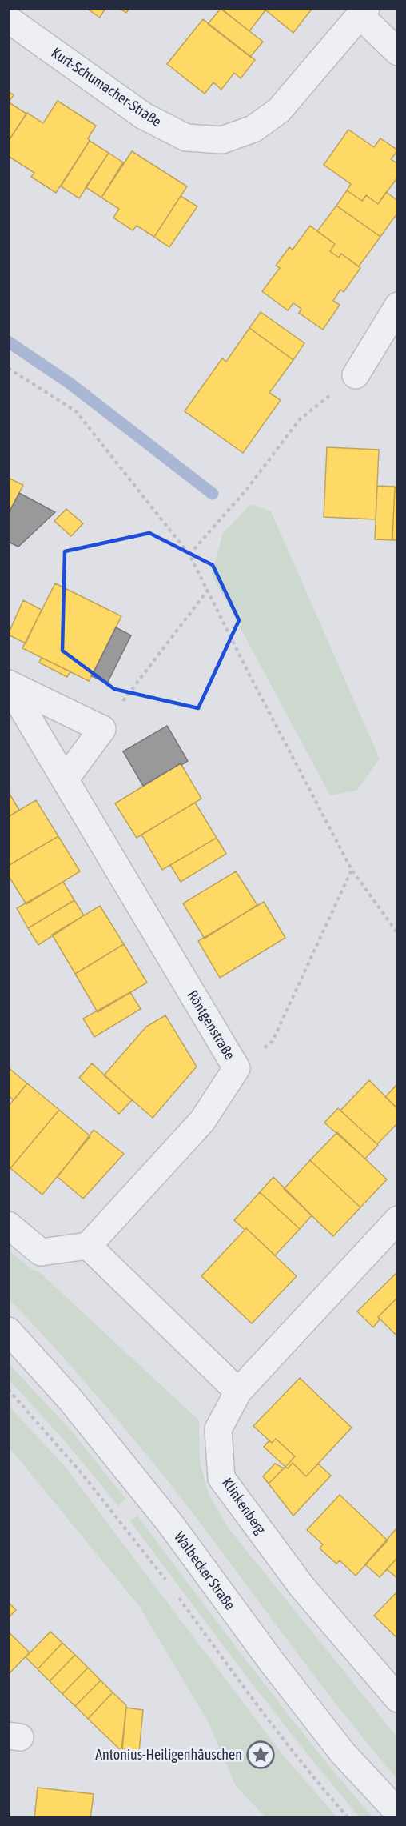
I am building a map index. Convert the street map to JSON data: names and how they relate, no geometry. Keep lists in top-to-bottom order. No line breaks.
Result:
{"streets":{"street":["Kurt-Schumacher-Straße","Röntgenstraße","Klinkenberg","Walbecker Straße"]},"places":{"place":["Antonius-Heiligenhäuschen"]}}
